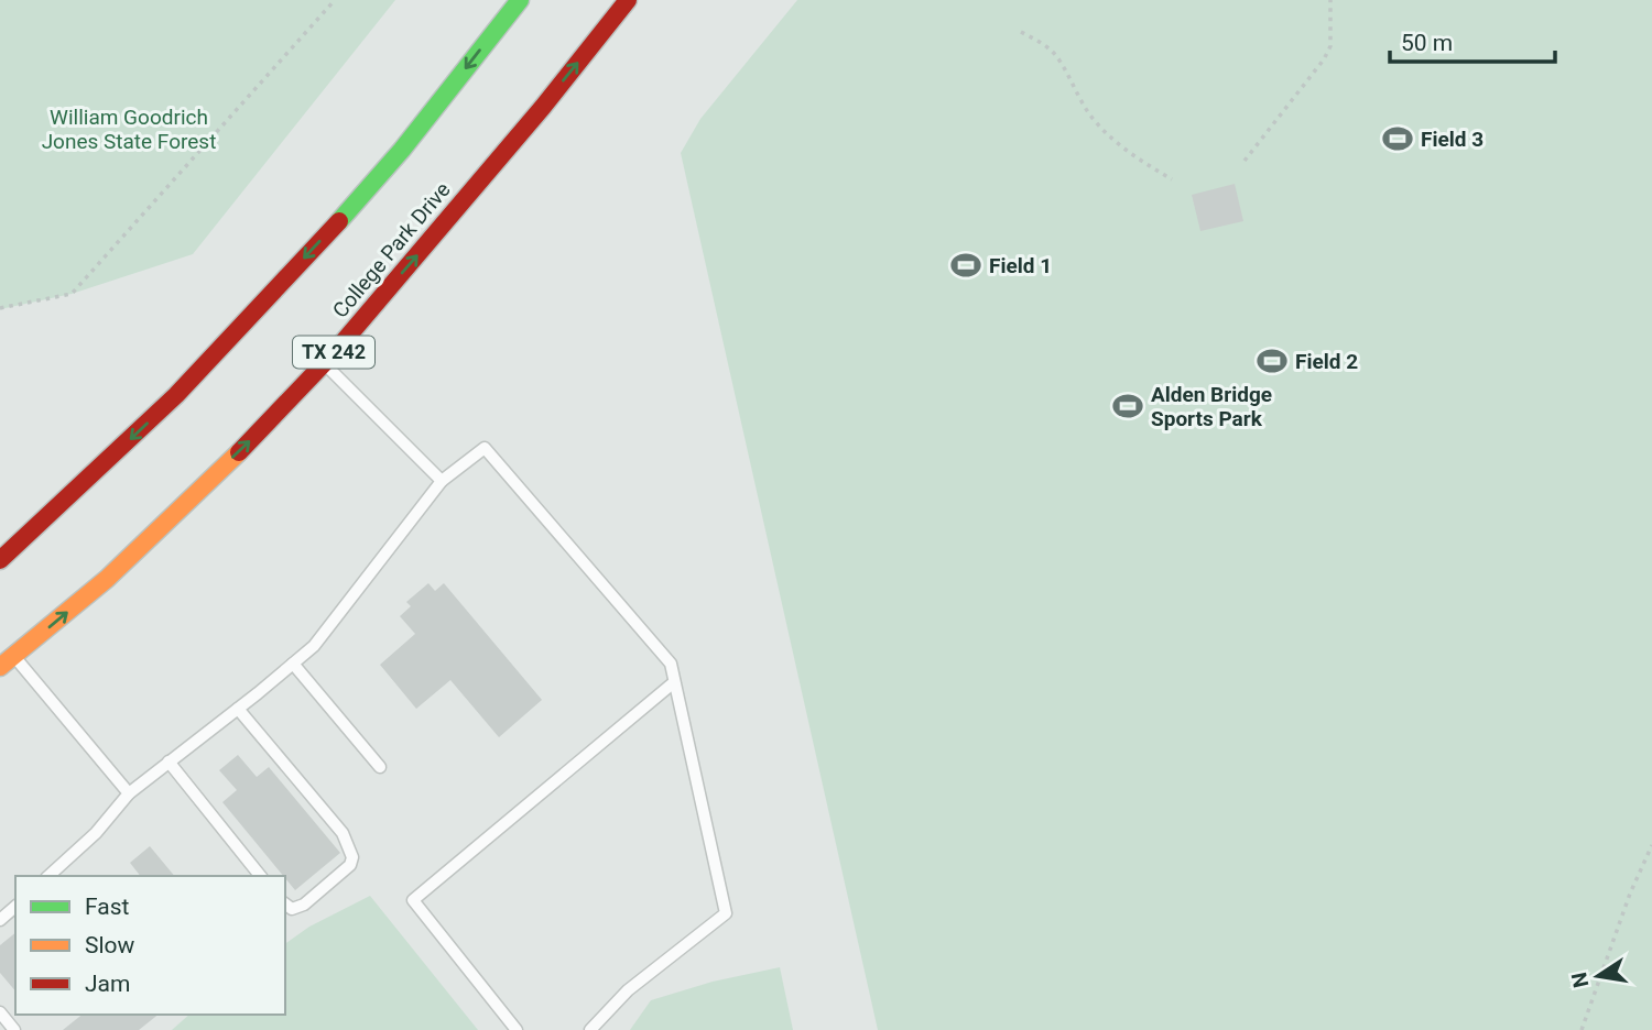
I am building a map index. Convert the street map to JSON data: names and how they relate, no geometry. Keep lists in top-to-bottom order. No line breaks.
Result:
{"streets":{"main road":["College Park Drive","TX 242"]},"parks":["William Goodrich Jones State Forest"],"places":{"sports":["Field 3","Field 1","Field 2","Alden Bridge Sports Park"]},"legend":["Fast","Slow","Jam"],"scale_bar":"50 m","north":"left"}
